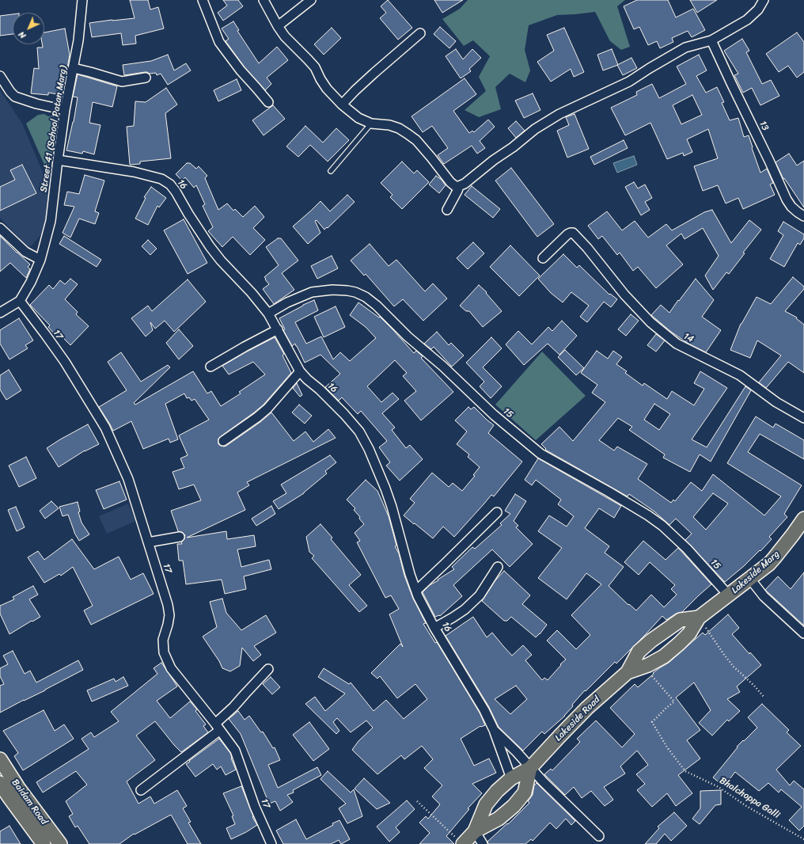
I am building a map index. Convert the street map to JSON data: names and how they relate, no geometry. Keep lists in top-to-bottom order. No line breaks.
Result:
{"streets":{"main road":["Lakeside Marg","Lakeside Road","Baidam Road"],"street":["13","Street 41 (School Patan Marg)","16","17","14","15"],"path":["Bhalchoppa Galli"]},"crossings":[["Street 41 (School Patan Marg)","16"],["Street 41 (School Patan Marg)","17"],["16","15"],["16","Lakeside Road"],["15","Lakeside Marg"],["Lakeside Marg","Lakeside Road"],["Lakeside Marg","Bhalchoppa Galli"]],"north":"bottom left"}
